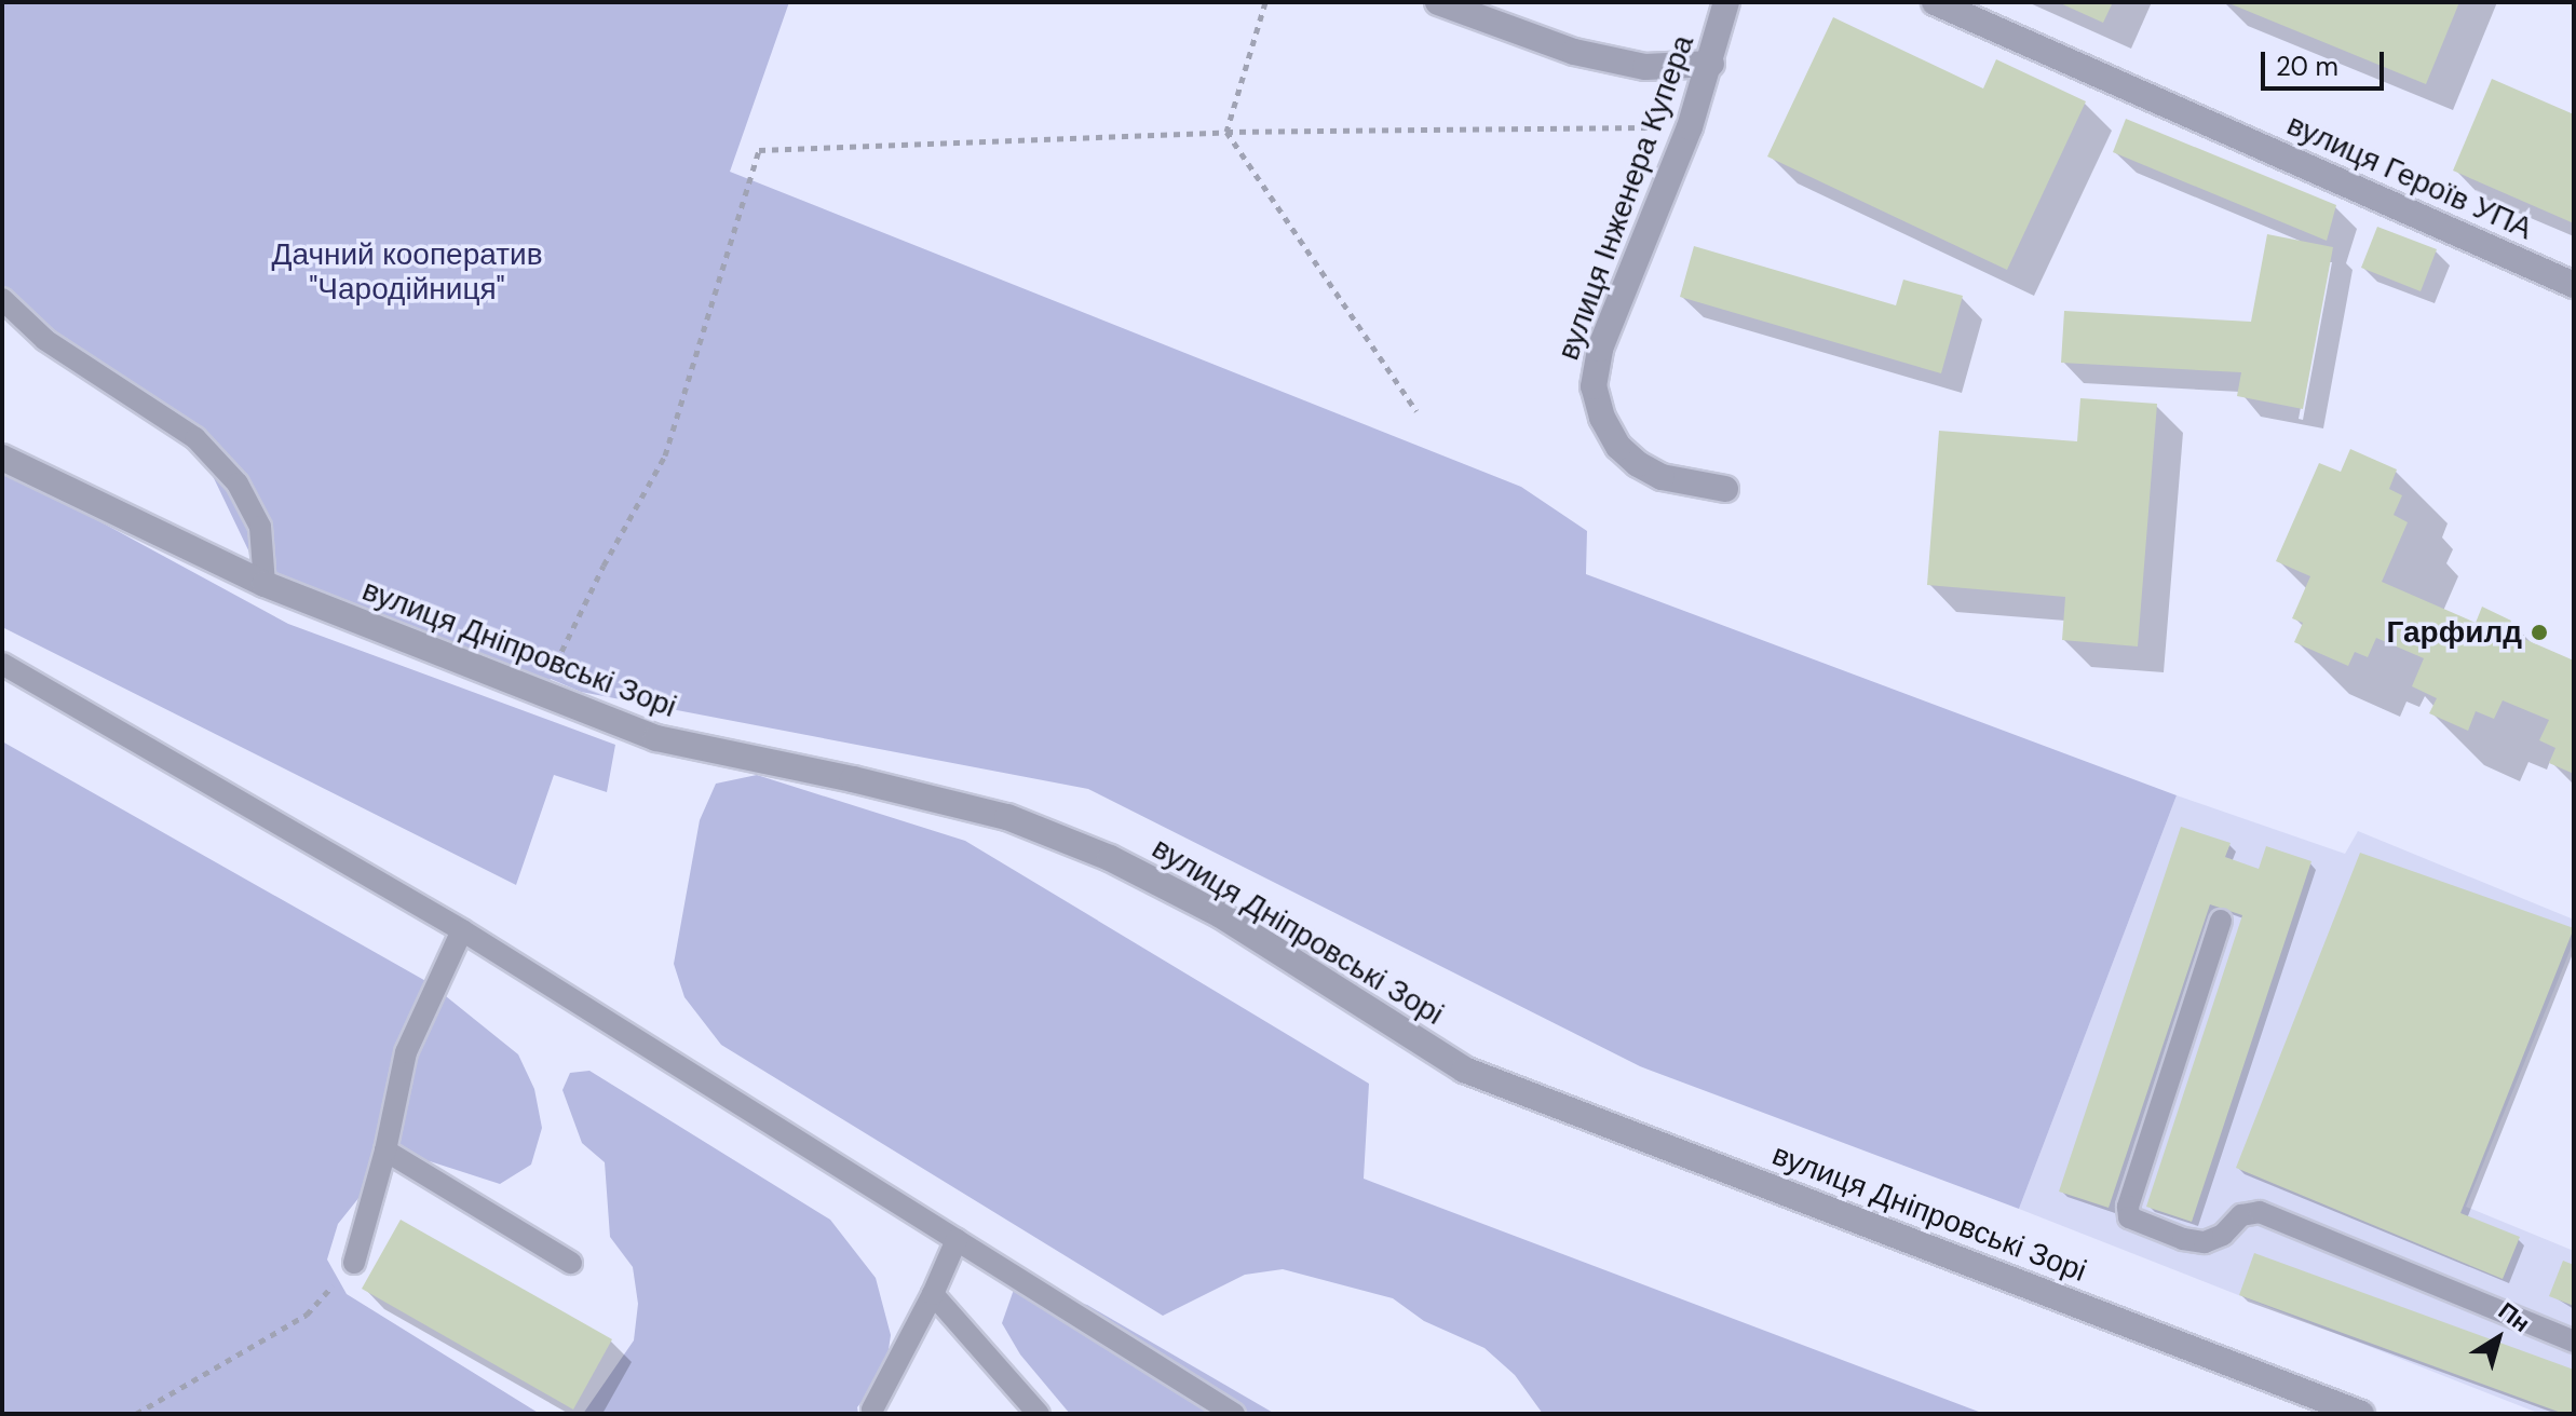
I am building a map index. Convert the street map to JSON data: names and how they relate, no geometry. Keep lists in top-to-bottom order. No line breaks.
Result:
{"streets":{"street":["вулиця Героїв УПА","вулиця Інженера Купера","вулиця Дніпровські Зорі"]},"parks":["Дачний кооператив \"Чародійниця\""],"places":["Гарфилд"],"scale_bar":"20 m","north":"top right"}
